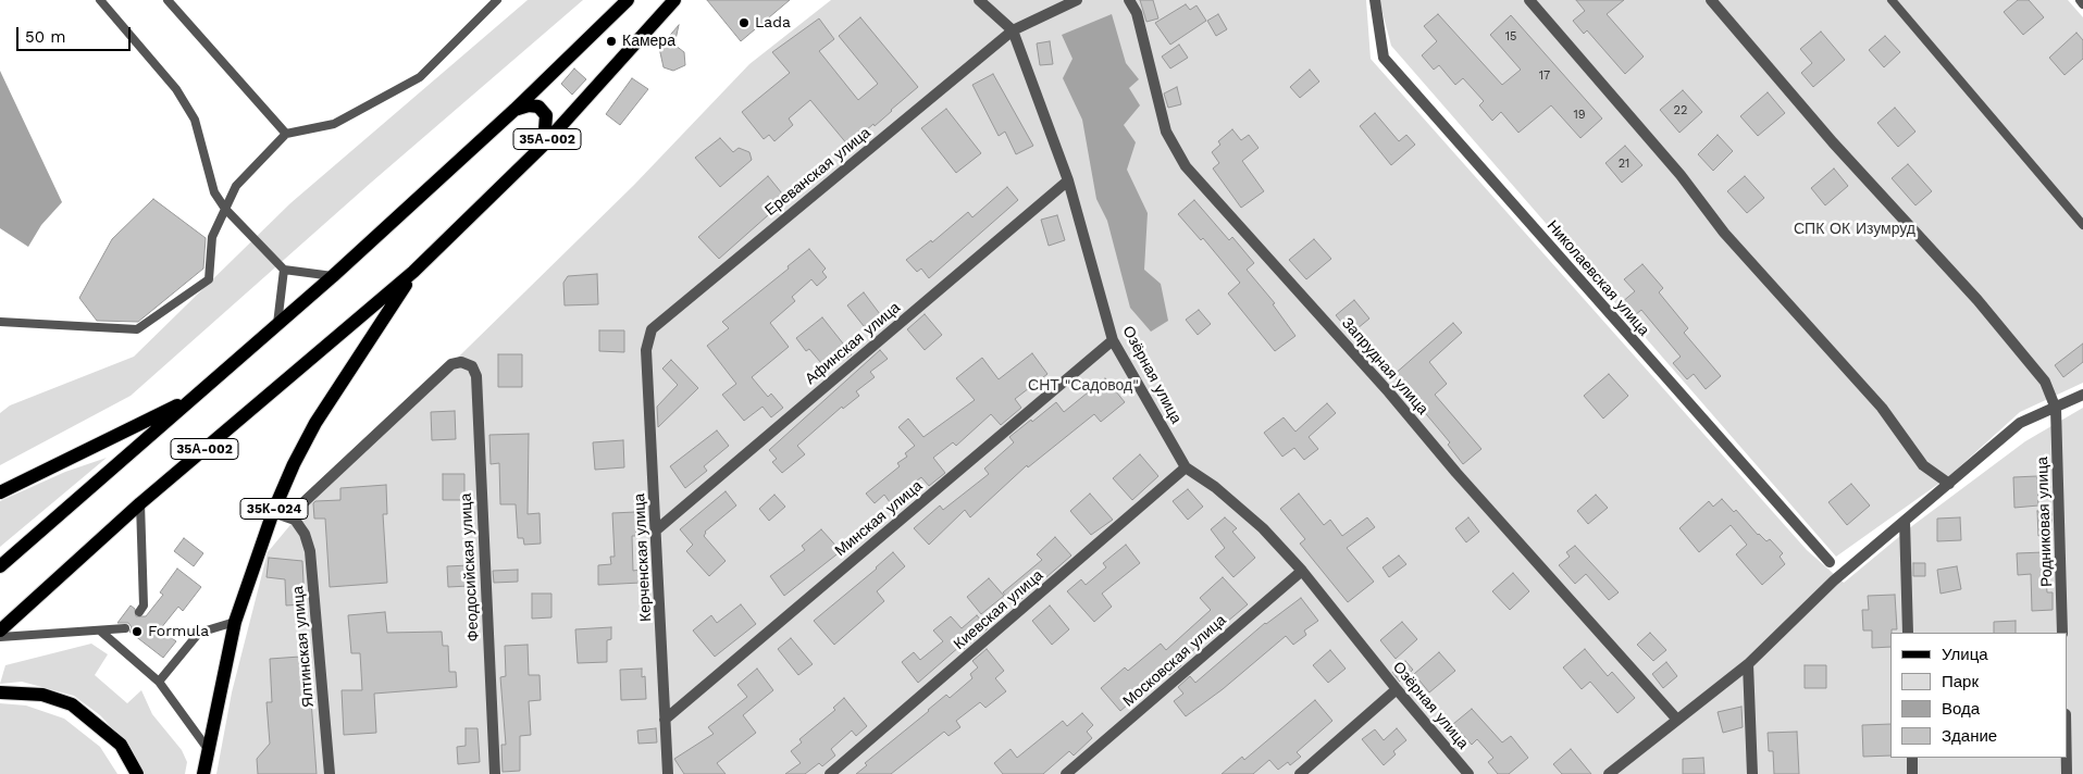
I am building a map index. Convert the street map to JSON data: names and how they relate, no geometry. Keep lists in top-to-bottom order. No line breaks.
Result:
{"streets":{"main road":["35А-002","35К-024"],"street":["Ереванская улица","Николаевская улица","Афинская улица","Запрудная улица","Озёрная улица","Минская улица","Родниковая улица","Керченская улица","Феодосийская улица","Киевская улица","Ялтинская улица","Московская улица"]},"crossings":[["35А-002","35К-024"],["Ереванская улица","Озёрная улица"],["Ереванская улица","Керченская улица"],["Афинская улица","Озёрная улица"],["Афинская улица","Керченская улица"],["Озёрная улица","Минская улица"],["Озёрная улица","Киевская улица"],["Озёрная улица","Московская улица"],["Минская улица","Керченская улица"],["Феодосийская улица","Ялтинская улица"]],"parks":["СПК ОК Изумруд","СНТ \"Садовод\""],"places":["Lada","Камера","Formula"],"house_numbers":["15","17","22","19","21"],"legend":["Улица","Парк","Вода","Здание"],"scale_bar":"50 m"}
